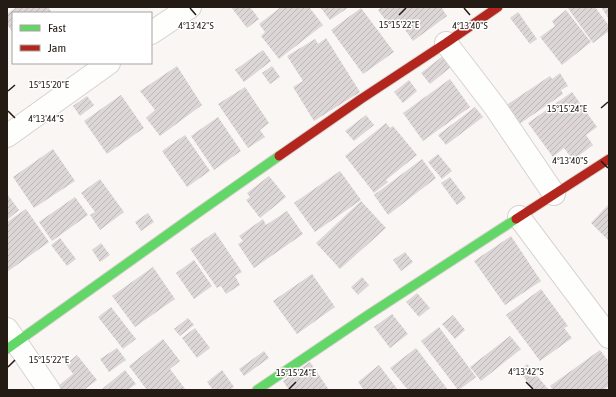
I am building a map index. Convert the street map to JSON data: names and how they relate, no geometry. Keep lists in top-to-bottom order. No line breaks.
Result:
{"legend":["Fast","Jam"],"coordinates":["15°15'22\"E","4°13'42\"S","4°13'40\"S","15°15'20\"E","15°15'24\"E","4°13'44\"S"]}
